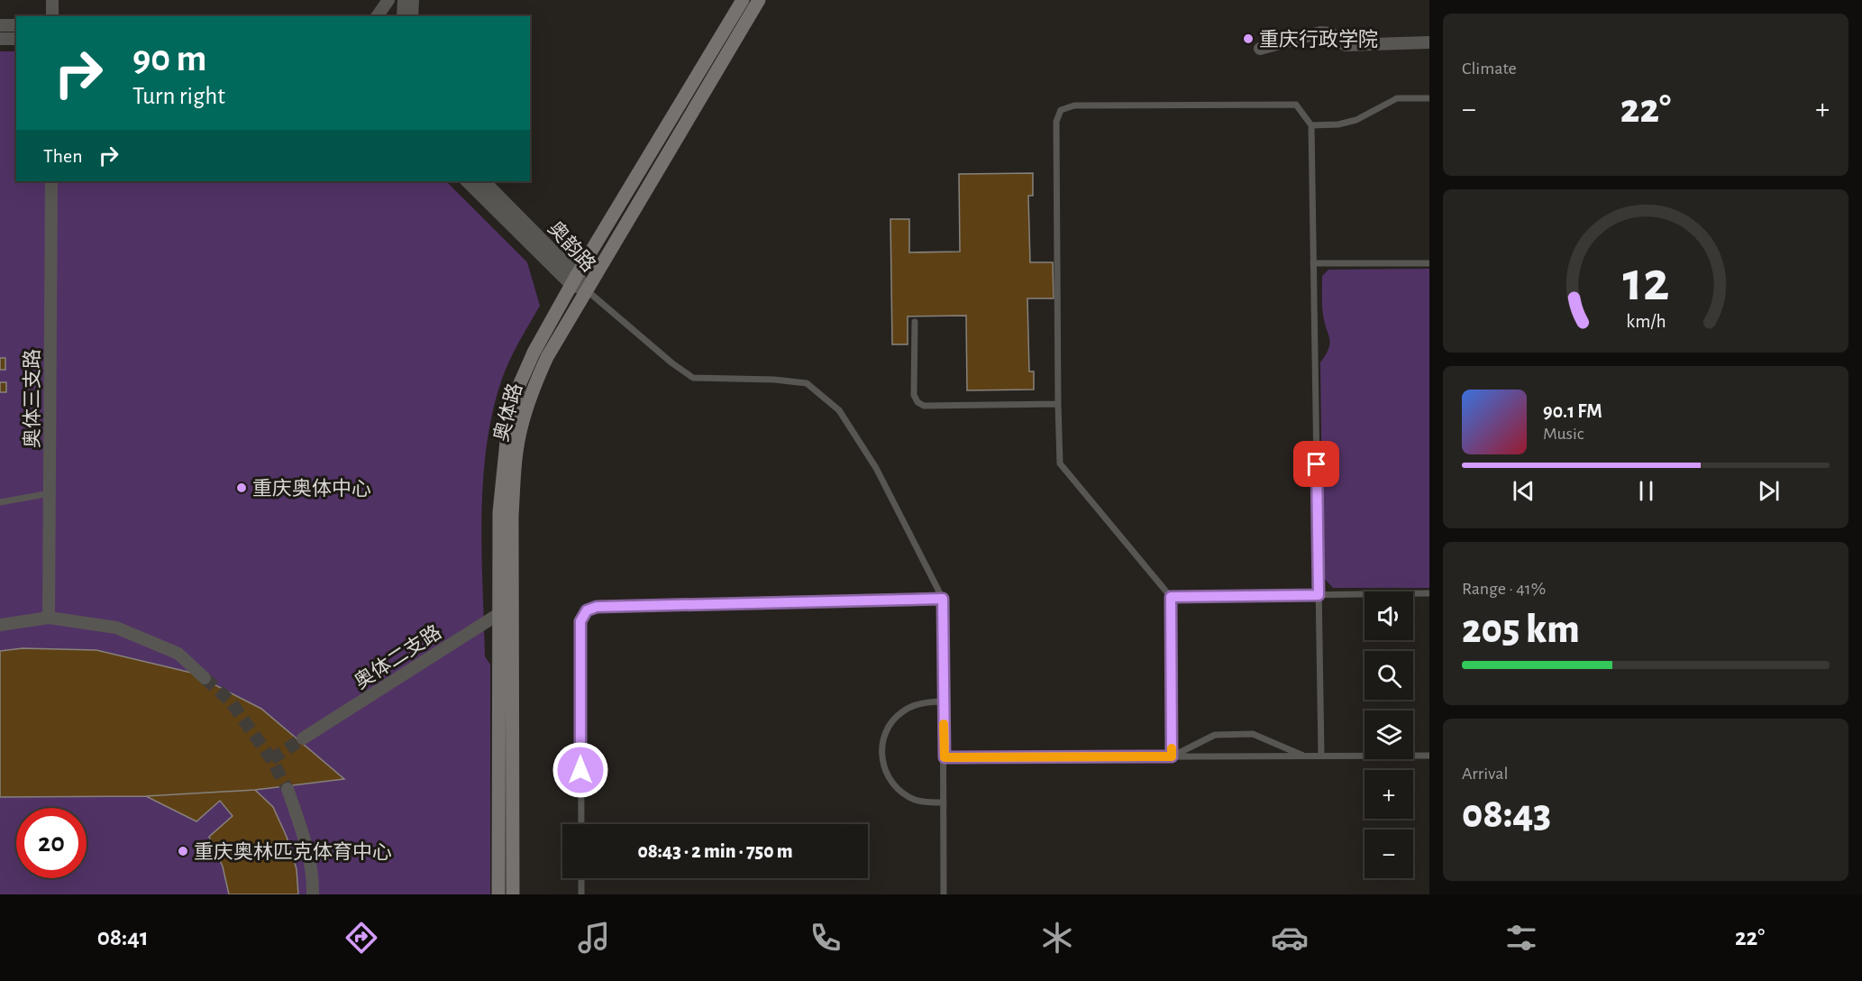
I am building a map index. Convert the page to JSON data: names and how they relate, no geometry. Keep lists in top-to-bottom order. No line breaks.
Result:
{"streets":{"main road":["奥体路"],"street":["奥韵路","奥体三支路","奥体二支路"]},"crossings":[["奥韵路","奥体路"],["奥体路","奥体二支路"]],"places":["重庆行政学院","重庆奥体中心","重庆奥林匹克体育中心"],"page":{"tile":["Climate",["Range · 41%","205 km"],["Arrival","08:43"]],"turn":["90 m","Turn right"],"heat":["−","22°","+"],"then":"Then","song":["90.1 FM","Music"],"map_buttons":["+","−"],"limit":"20","trip":"08:43 · 2 min · 750 m","tabs":["08:41","22°"],"gauge":["12","km/h"]}}
